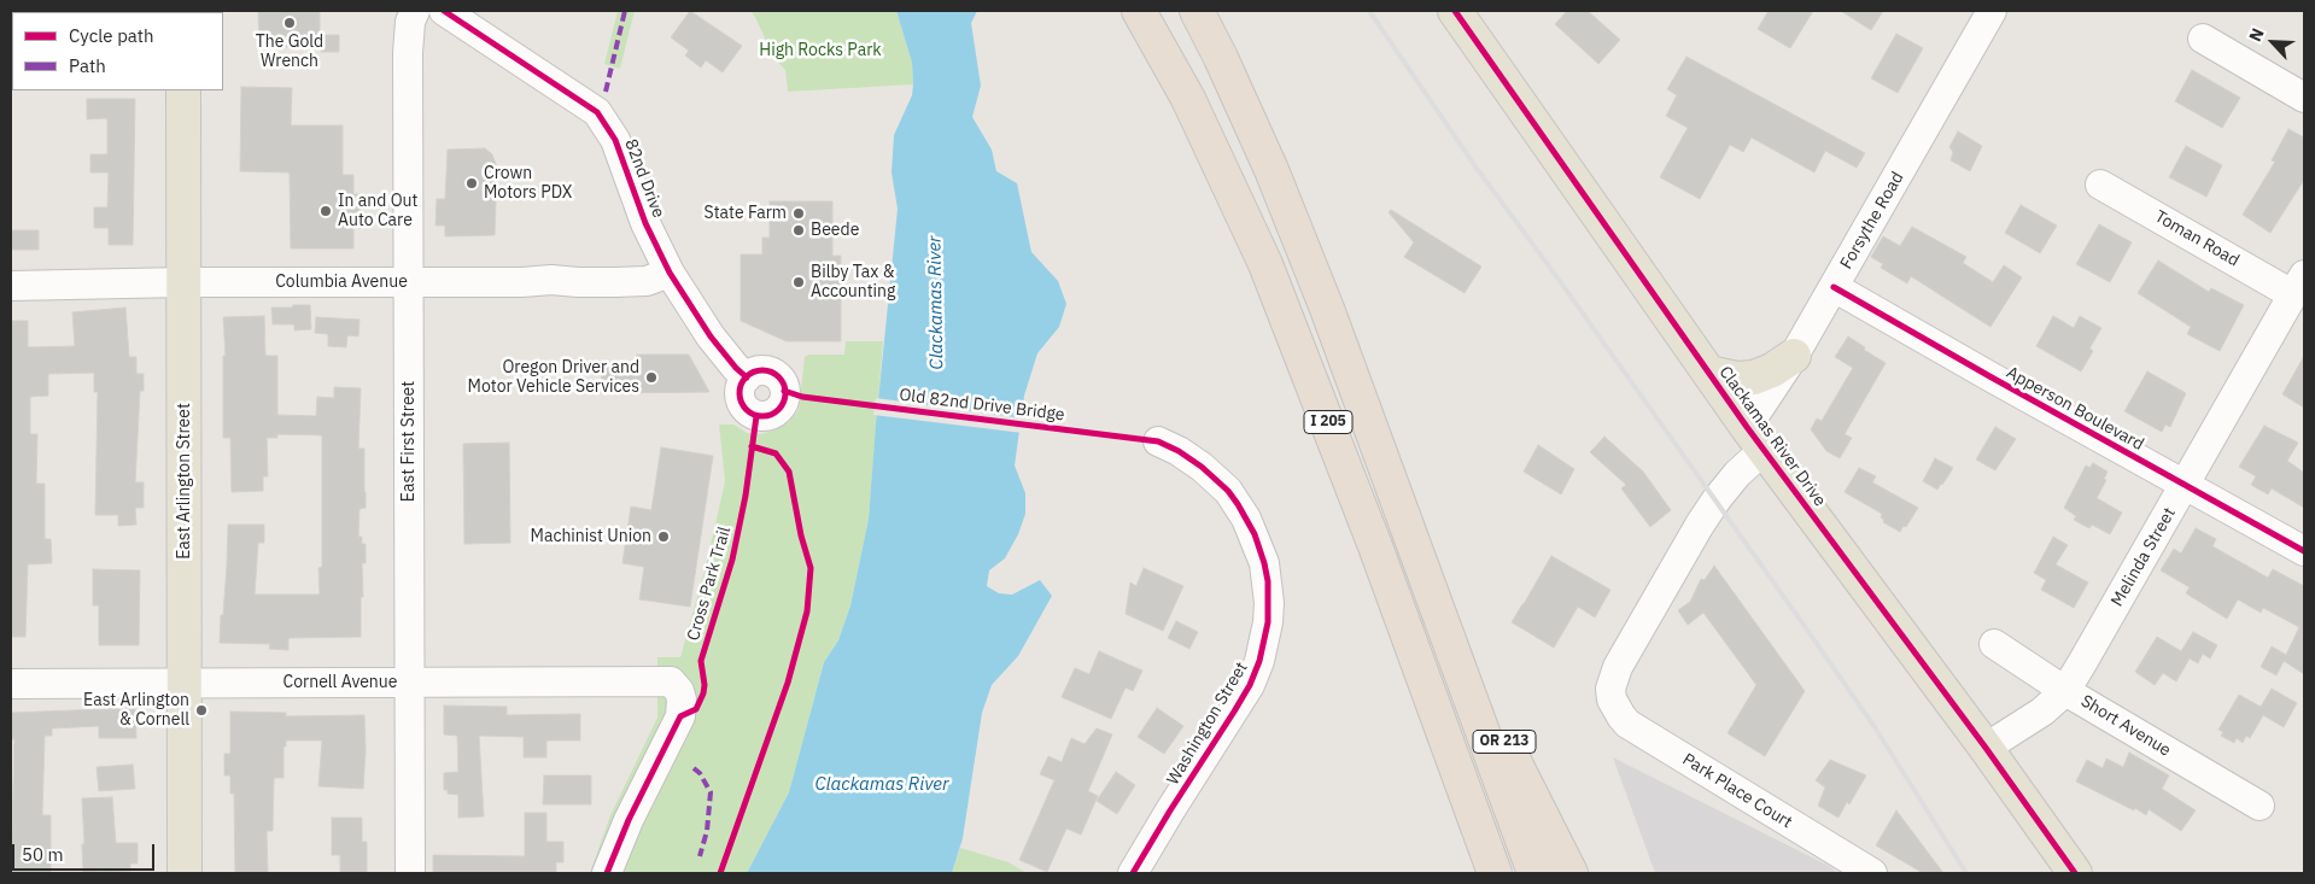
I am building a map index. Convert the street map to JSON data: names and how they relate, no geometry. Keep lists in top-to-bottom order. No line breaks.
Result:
{"streets":{"highway":["I 205","OR 213"],"main road":["Clackamas River Drive","East Arlington Street"],"street":["82nd Drive","Forsythe Road","Toman Road","Columbia Avenue","Apperson Boulevard","East First Street","Melinda Street","Cornell Avenue","Washington Street","Short Avenue","Park Place Court"],"cycle path":["Old 82nd Drive Bridge","Cross Park Trail"]},"crossings":[["82nd Drive","Columbia Avenue"],["Forsythe Road","Apperson Boulevard"],["Forsythe Road","Clackamas River Drive"],["Forsythe Road","Park Place Court"],["Toman Road","Melinda Street"],["Columbia Avenue","East First Street"],["Columbia Avenue","East Arlington Street"],["Apperson Boulevard","Melinda Street"],["I 205","OR 213"],["Clackamas River Drive","Melinda Street"],["East First Street","Cornell Avenue"],["East Arlington Street","Cornell Avenue"],["Melinda Street","Short Avenue"]],"water":["Clackamas River"],"parks":["High Rocks Park"],"places":["The Gold Wrench","Crown Motors PDX","In and Out Auto Care","State Farm","Beede","Bilby Tax & Accounting","Oregon Driver and Motor Vehicle Services","Machinist Union","East Arlington & Cornell"],"legend":["Cycle path","Path"],"scale_bar":"50 m","north":"top left"}
